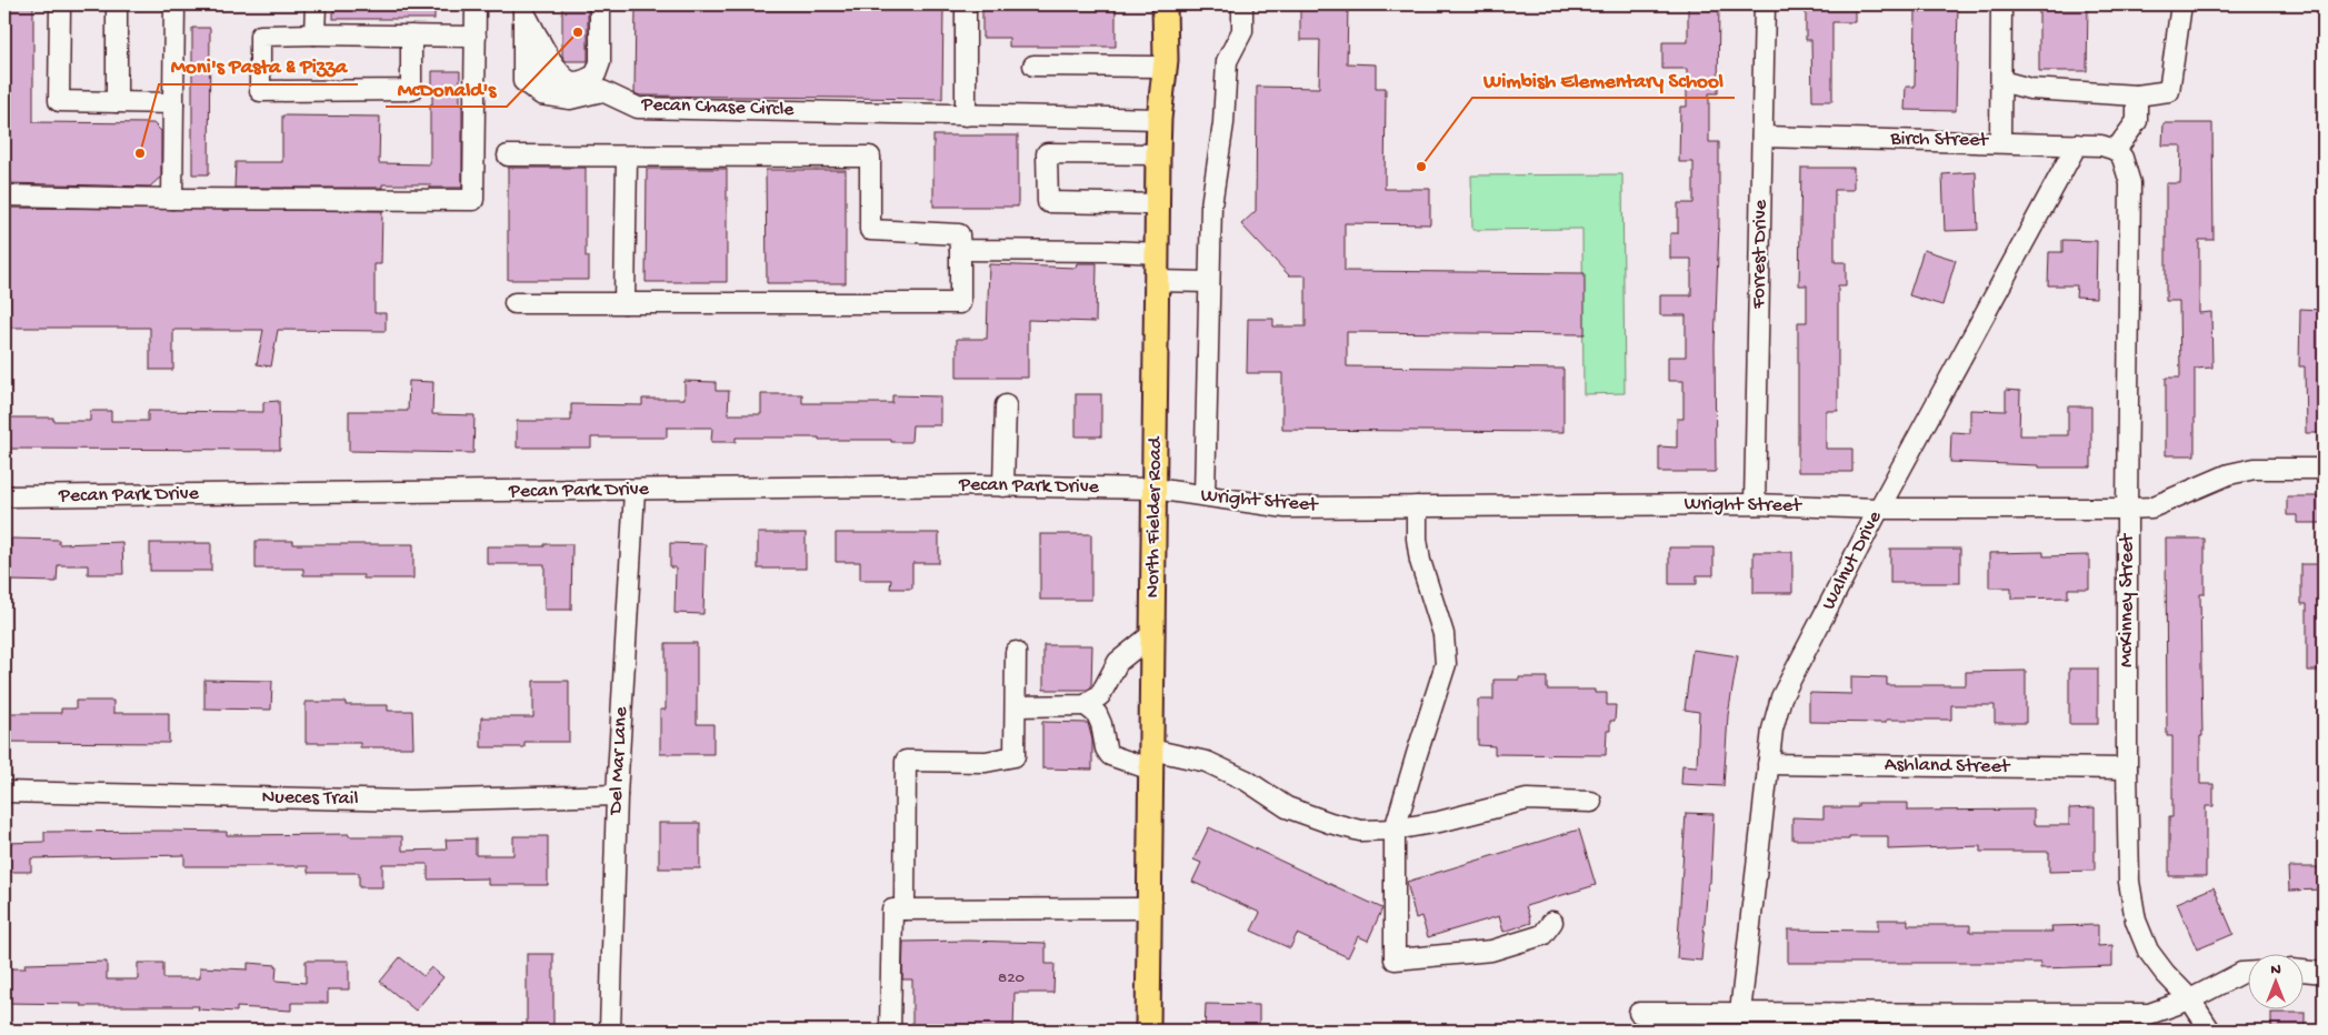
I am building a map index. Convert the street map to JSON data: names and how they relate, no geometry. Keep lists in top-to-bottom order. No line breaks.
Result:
{"streets":{"main road":["North Fielder Road"],"street":["Pecan Chase Circle","Birch Street","Forrest Drive","Pecan Park Drive","Wright Street","Walnut Drive","McKinney Street","Del Mar Lane","Ashland Street","Nueces Trail"]},"crossings":[["Pecan Chase Circle","North Fielder Road"],["Birch Street","Forrest Drive"],["Birch Street","Walnut Drive"],["Birch Street","McKinney Street"],["Forrest Drive","Wright Street"],["Pecan Park Drive","Wright Street"],["Pecan Park Drive","North Fielder Road"],["Pecan Park Drive","Del Mar Lane"],["Wright Street","North Fielder Road"],["Wright Street","Walnut Drive"],["Wright Street","McKinney Street"],["Walnut Drive","Ashland Street"],["McKinney Street","Ashland Street"],["Del Mar Lane","Nueces Trail"]],"places":["McDonald's","Moni's Pasta & Pizza","Wimbish Elementary School"],"house_numbers":["820"],"north":"top"}
